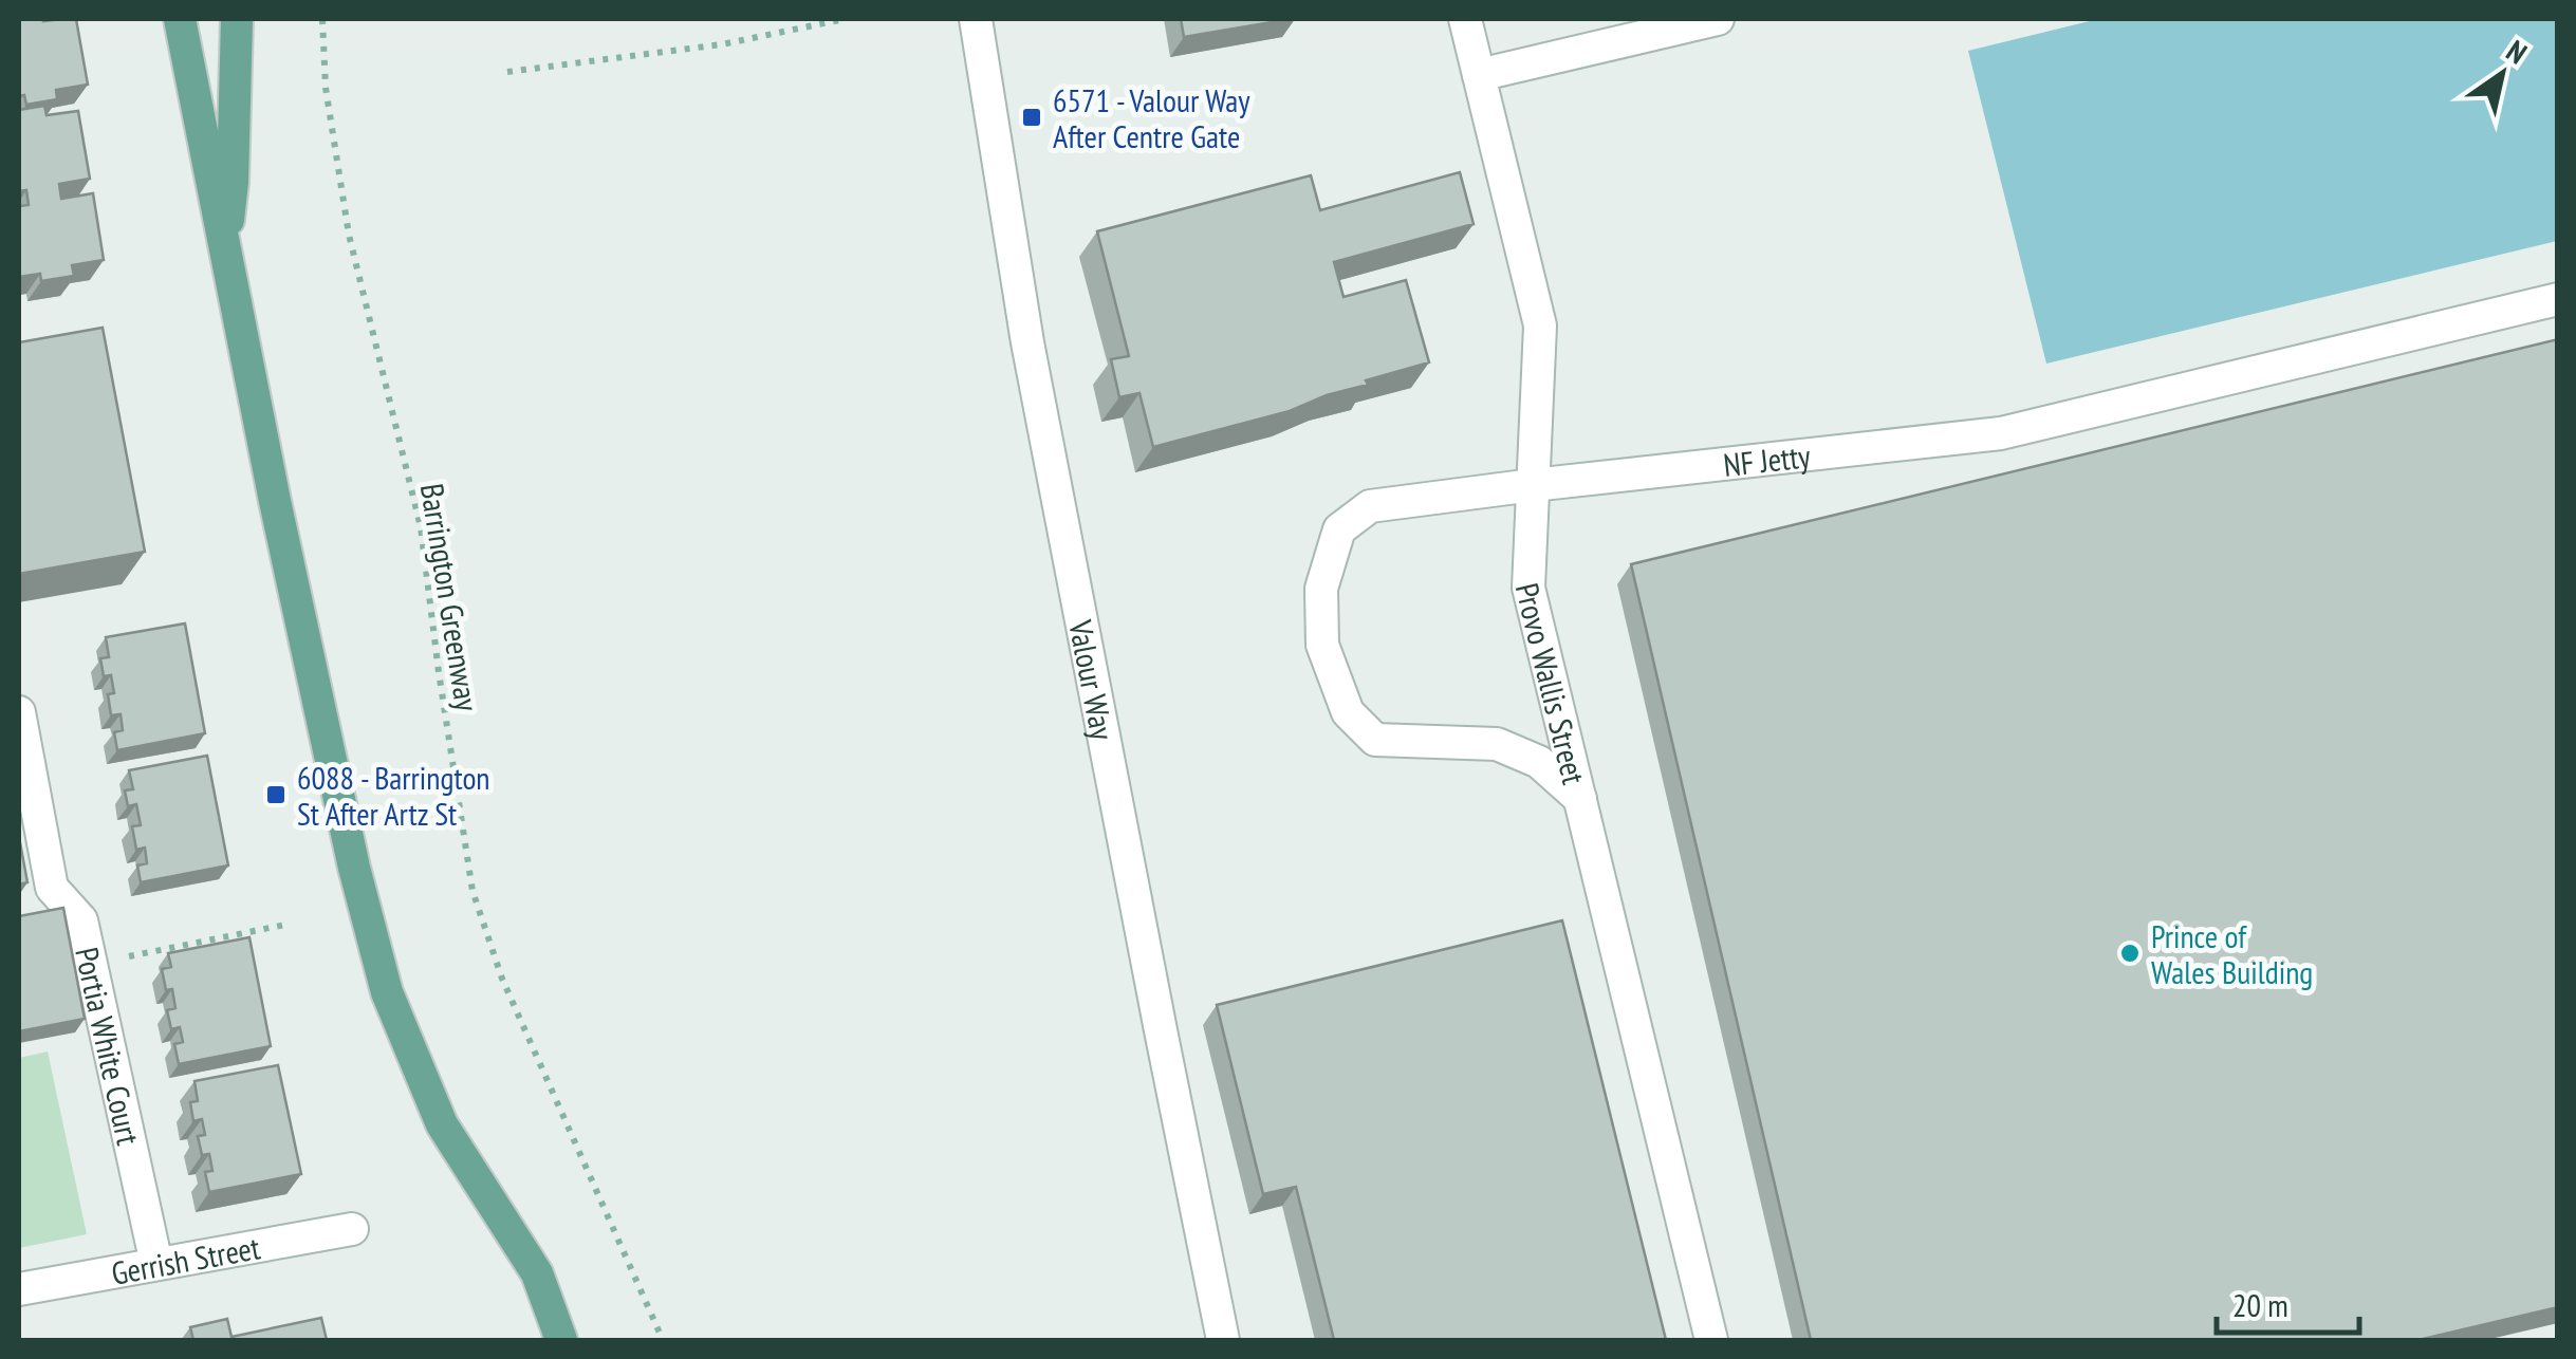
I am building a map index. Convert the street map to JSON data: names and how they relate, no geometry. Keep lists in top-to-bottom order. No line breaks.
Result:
{"streets":{"street":["NF Jetty","Valour Way","Provo Wallis Street","Portia White Court","Gerrish Street"],"path":["Barrington Greenway"]},"crossings":[["NF Jetty","Provo Wallis Street"],["Portia White Court","Gerrish Street"]],"places":{"transit":["6571 - Valour Way After Centre Gate","6088 - Barrington St After Artz St"],"other":["Prince of Wales Building"]},"scale_bar":"20 m","north":"top right"}
